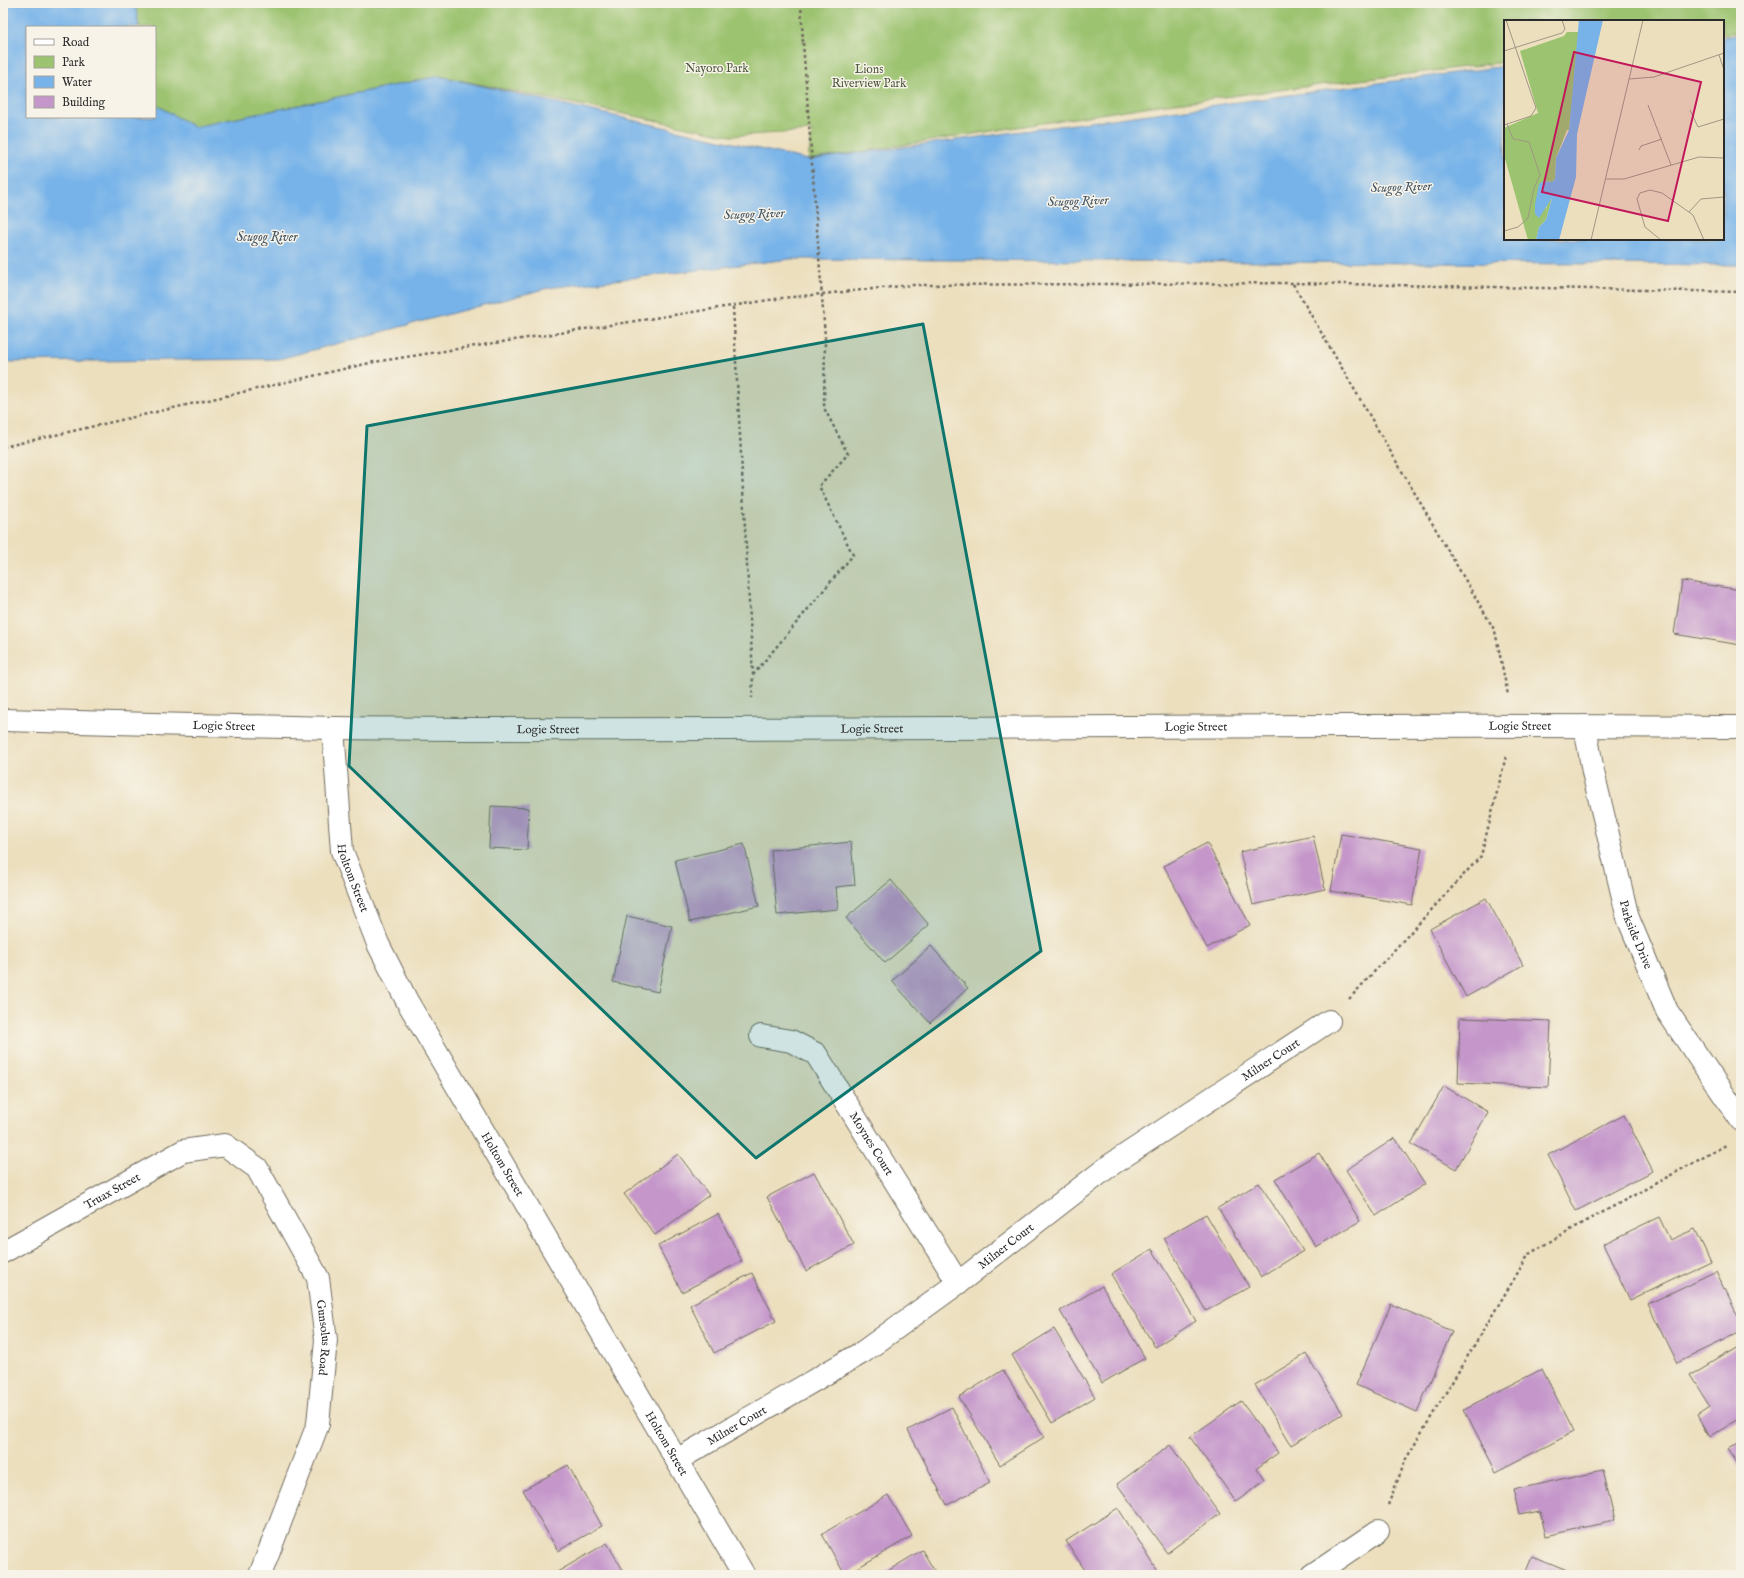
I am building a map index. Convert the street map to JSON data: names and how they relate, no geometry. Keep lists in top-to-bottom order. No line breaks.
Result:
{"streets":{"street":["Logie Street","Holtom Street","Parkside Drive","Milner Court","Moynes Court","Truax Street","Gunsolus Road"]},"crossings":[["Logie Street","Holtom Street"],["Logie Street","Parkside Drive"],["Holtom Street","Milner Court"],["Milner Court","Moynes Court"],["Truax Street","Gunsolus Road"]],"water":["Scugog River"],"parks":["Nayoro Park","Lions Riverview Park"],"legend":["Road","Park","Water","Building"]}
